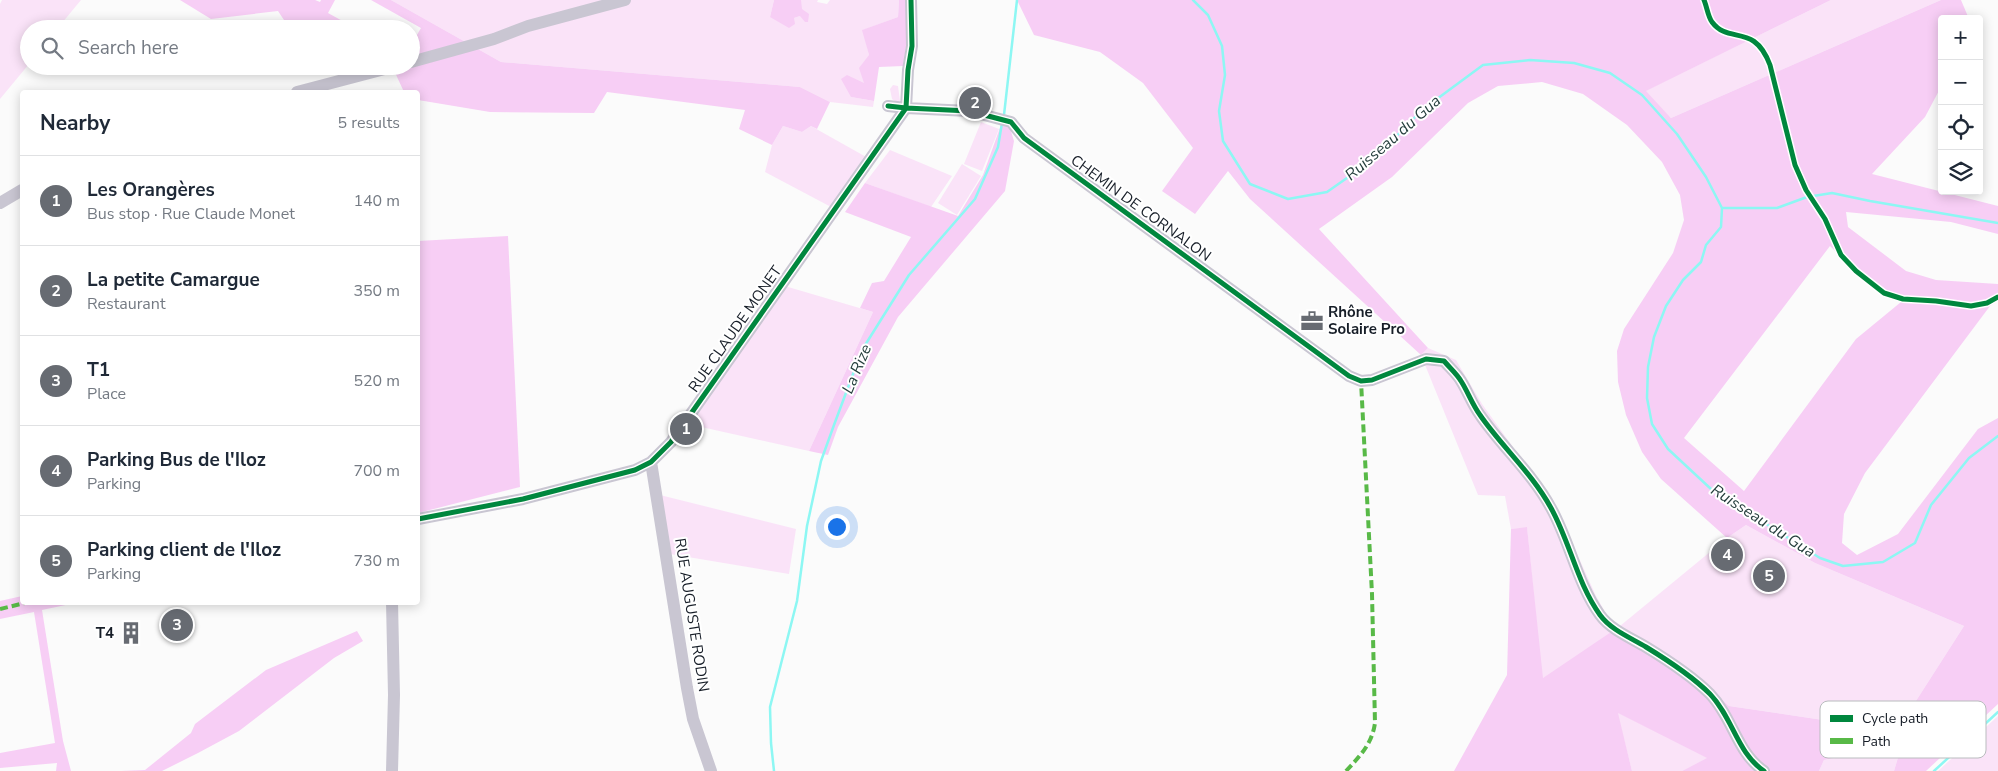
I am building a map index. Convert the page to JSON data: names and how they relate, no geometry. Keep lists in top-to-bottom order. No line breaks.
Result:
{"streets":{"street":["CHEMIN DE CORNALON","RUE CLAUDE MONET","RUE AUGUSTE RODIN"]},"crossings":[["CHEMIN DE CORNALON","RUE CLAUDE MONET"],["RUE CLAUDE MONET","RUE AUGUSTE RODIN"]],"water":["Ruisseau du Gua","La Rize"],"places":{"office":["Rhône Solaire Pro"],"building":["T4"]},"legend":["Cycle path","Path"],"page":{"map_buttons":["+","−"],"search":"Search here","pins":["2","1","4","5","3"],"heading":["Nearby","5 results"],"list":[{"mark":"1","name":"Les Orangères","note":"Bus stop · Rue Claude Monet","value":"140 m"},{"mark":"2","name":"La petite Camargue","note":"Restaurant","value":"350 m"},{"mark":"3","name":"T1","note":"Place","value":"520 m"},{"mark":"4","name":"Parking Bus de l'Iloz","note":"Parking","value":"700 m"},{"mark":"5","name":"Parking client de l'Iloz","note":"Parking","value":"730 m"}]}}
